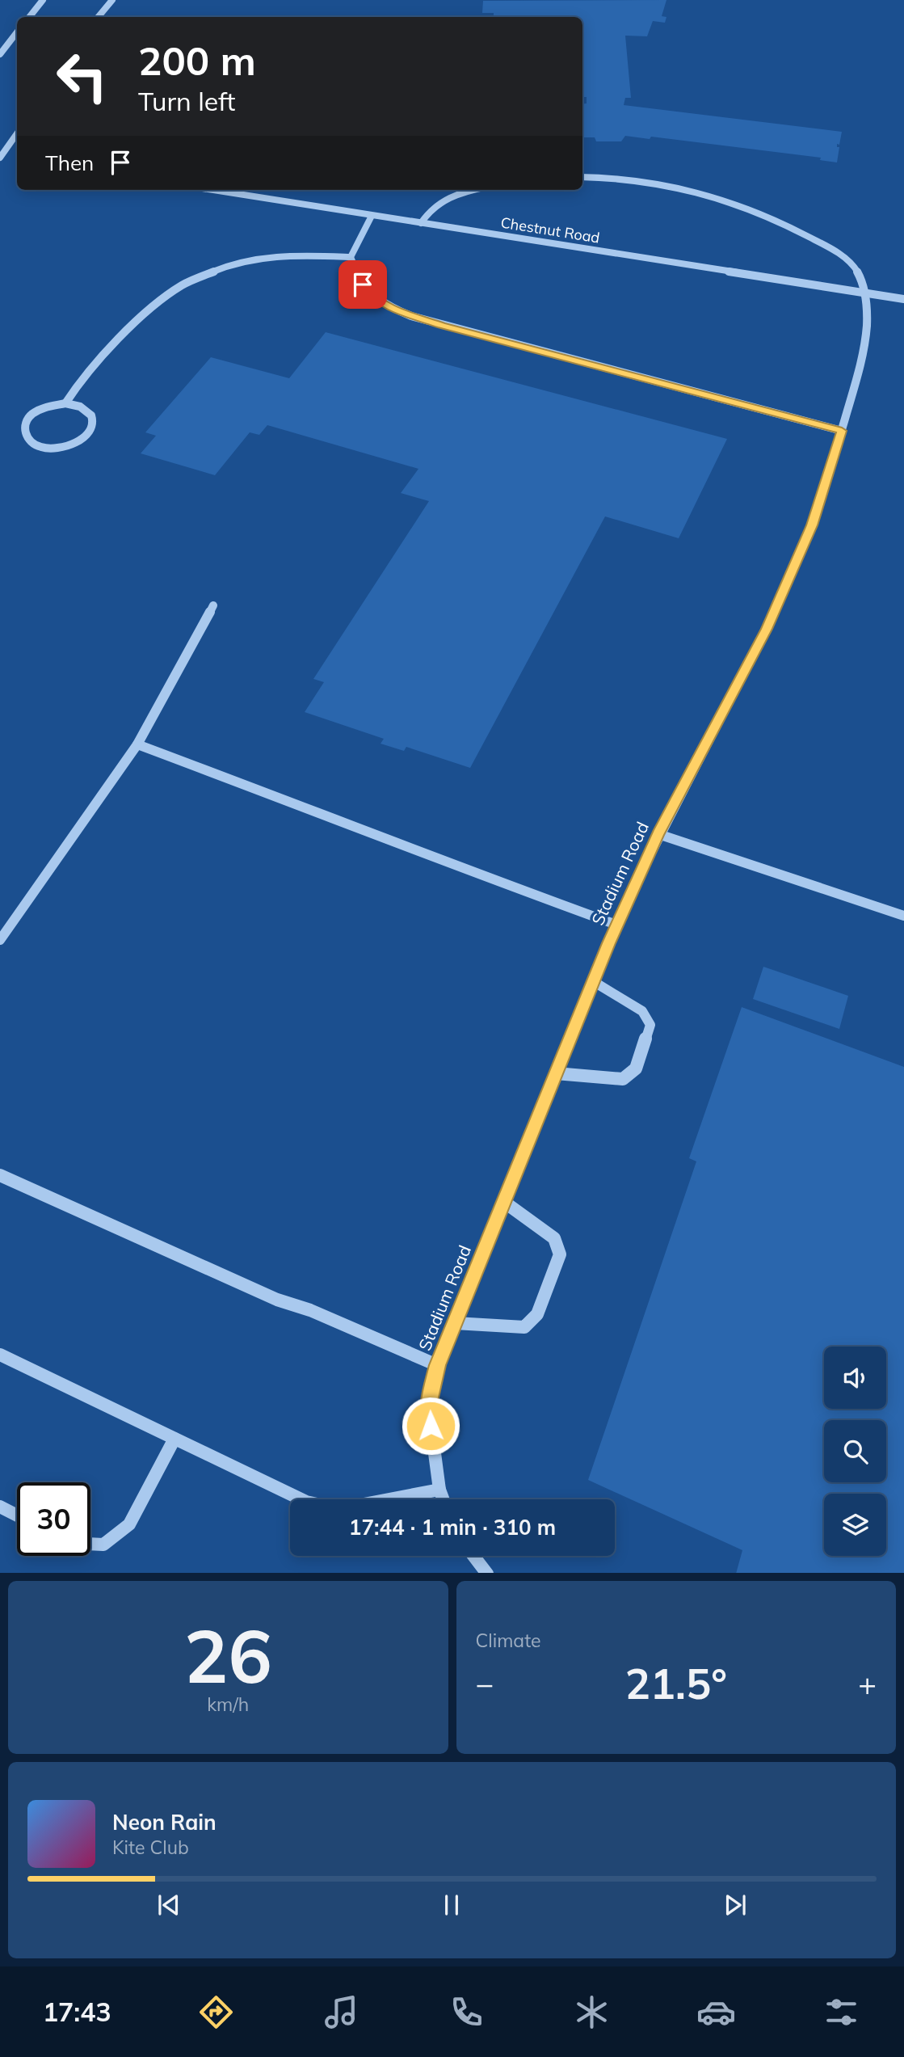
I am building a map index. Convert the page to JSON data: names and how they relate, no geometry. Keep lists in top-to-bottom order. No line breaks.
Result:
{"streets":{"street":["Chestnut Road","Stadium Road"]},"crossings":[["Chestnut Road","Stadium Road"]],"page":{"turn":["200 m","Turn left"],"then":"Then","limit":"30","trip":"17:44 · 1 min · 310 m","tile":[["26","km/h"],"Climate"],"heat":["−","21.5°","+"],"song":["Neon Rain","Kite Club"],"tabs":"17:43"}}
